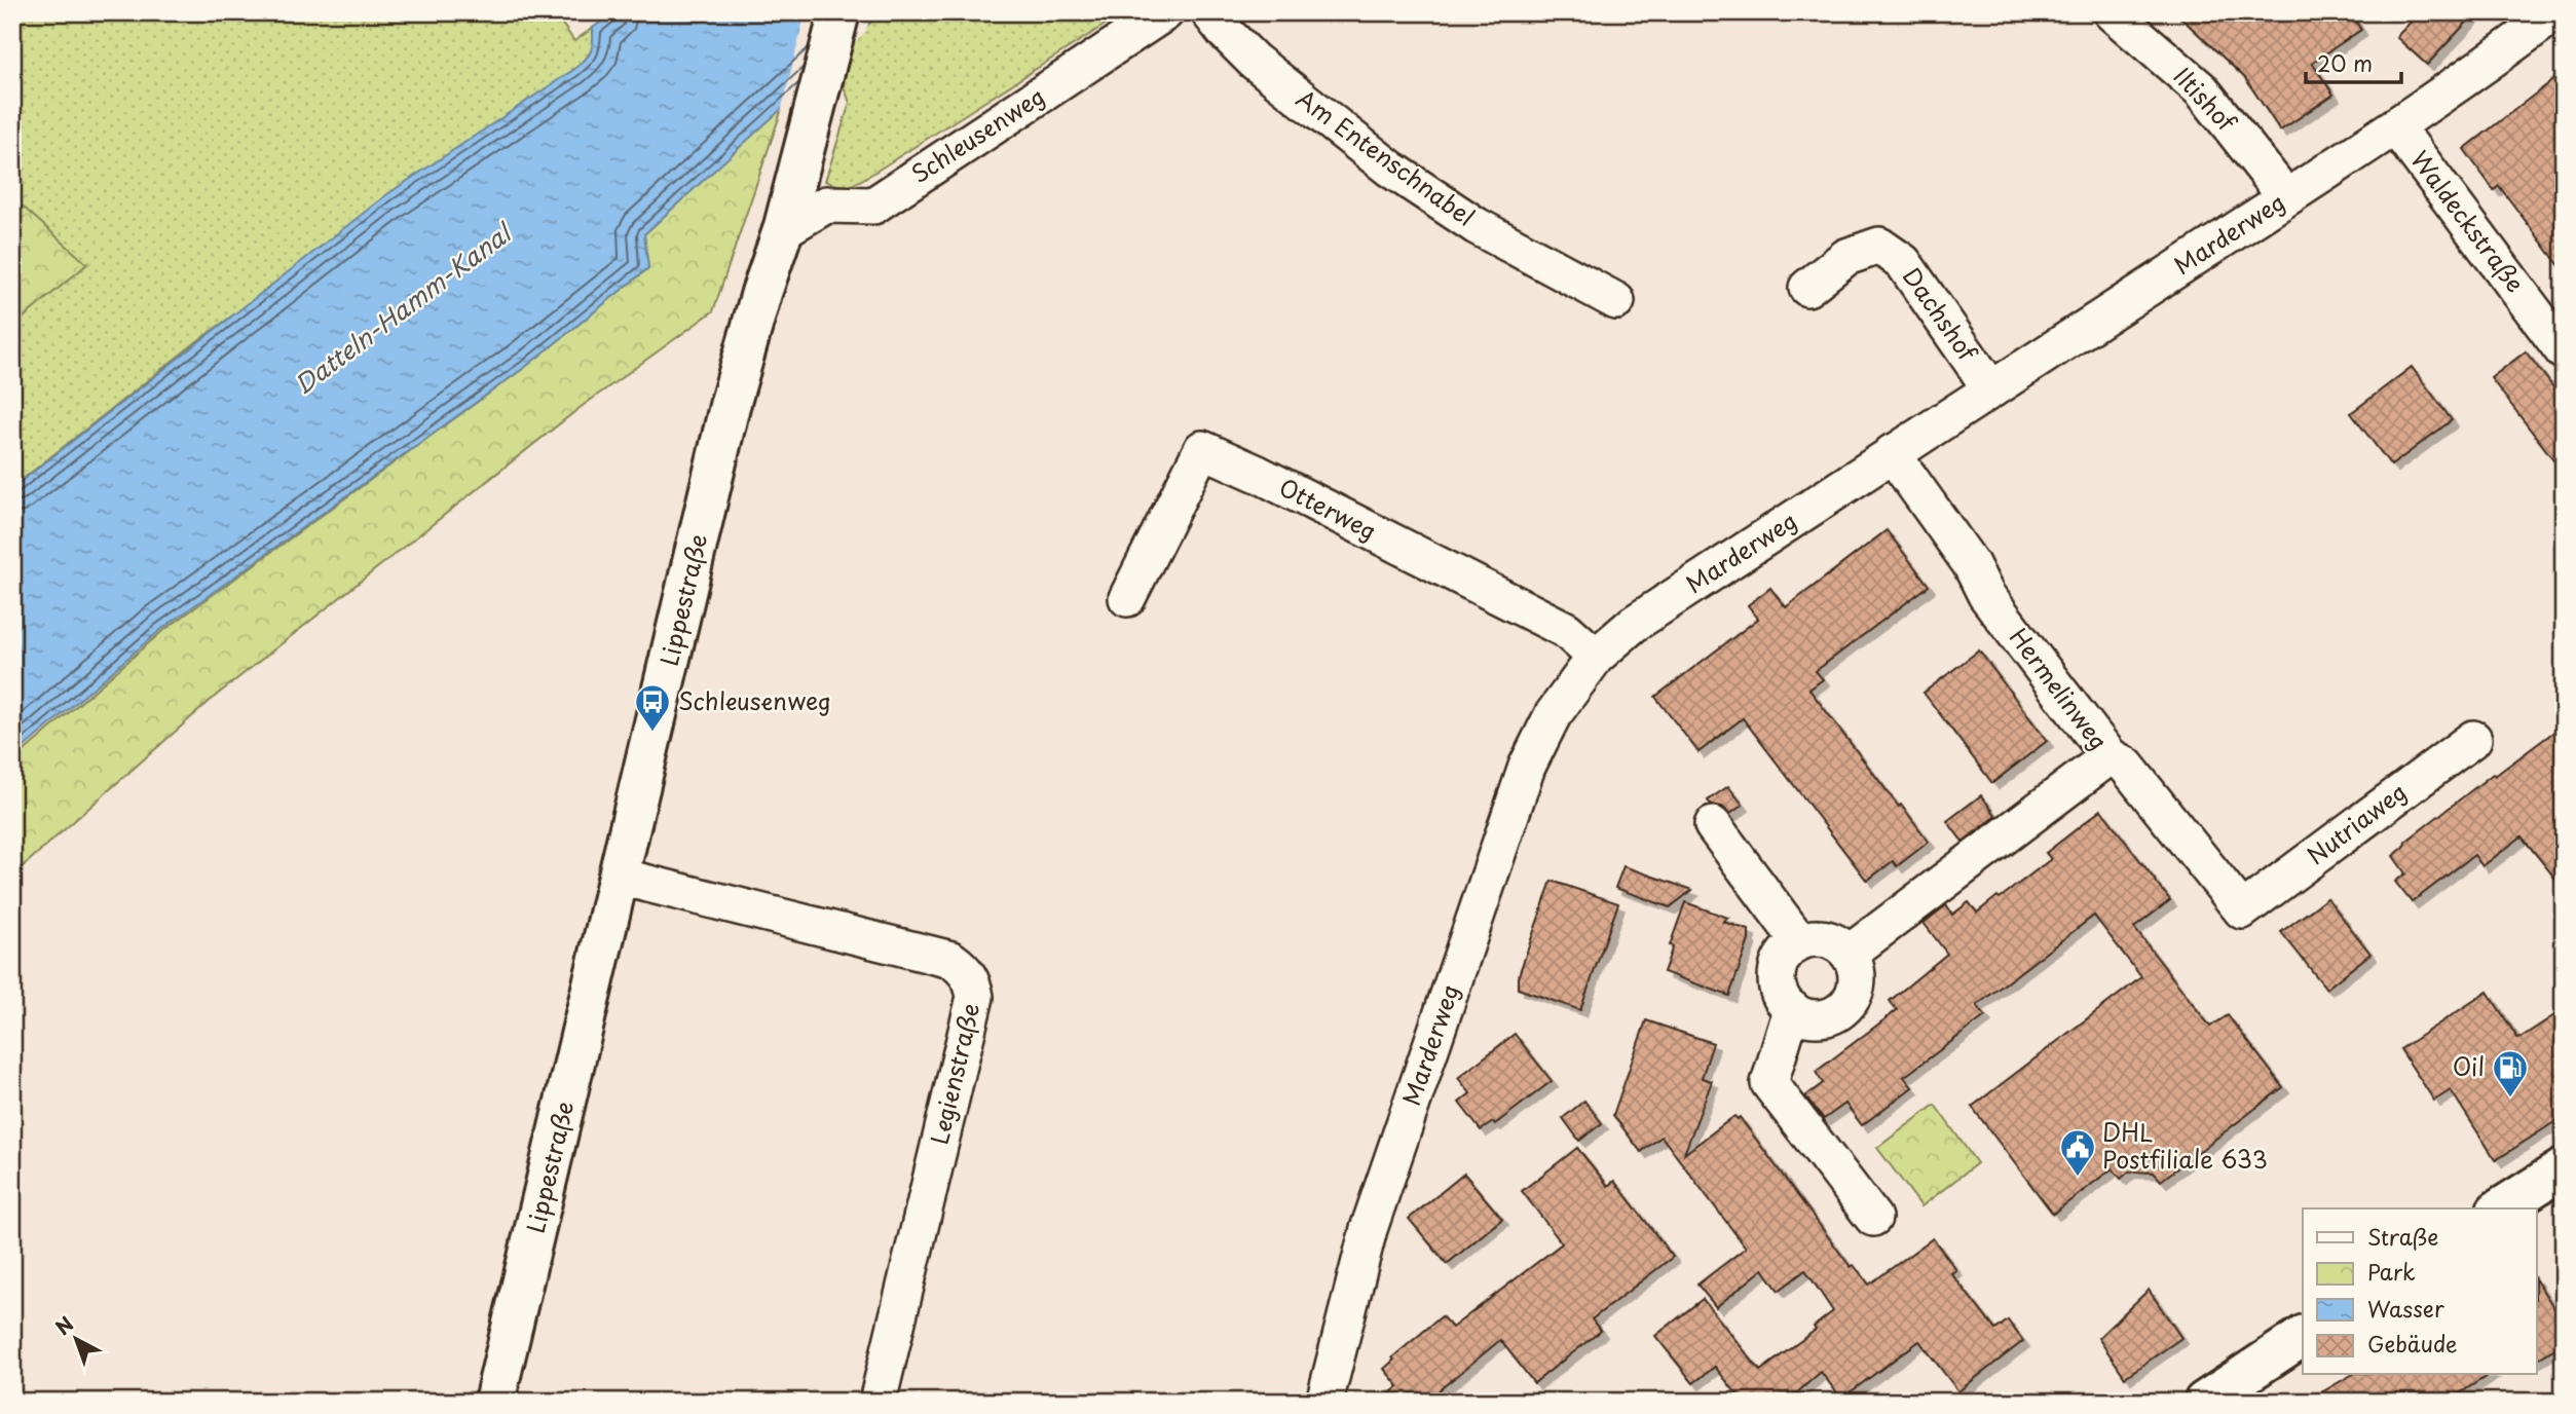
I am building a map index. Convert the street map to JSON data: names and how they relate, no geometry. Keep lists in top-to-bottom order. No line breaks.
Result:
{"streets":{"main road":["Lippestraße"],"street":["Iltishof","Schleusenweg","Am Entenschnabel","Waldeckstraße","Marderweg","Dachshof","Otterweg","Hermelinweg","Nutriaweg","Legienstraße"]},"crossings":[["Iltishof","Marderweg"],["Schleusenweg","Lippestraße"],["Waldeckstraße","Marderweg"],["Marderweg","Dachshof"],["Marderweg","Otterweg"],["Marderweg","Hermelinweg"],["Lippestraße","Legienstraße"],["Hermelinweg","Nutriaweg"]],"water":["Datteln-Hamm-Kanal"],"places":{"bus stop":["Schleusenweg"],"fuel station":["Oil"],"public building":["DHL Postfiliale 633"]},"legend":["Straße","Park","Wasser","Gebäude"],"scale_bar":"20 m","north":"top left"}
